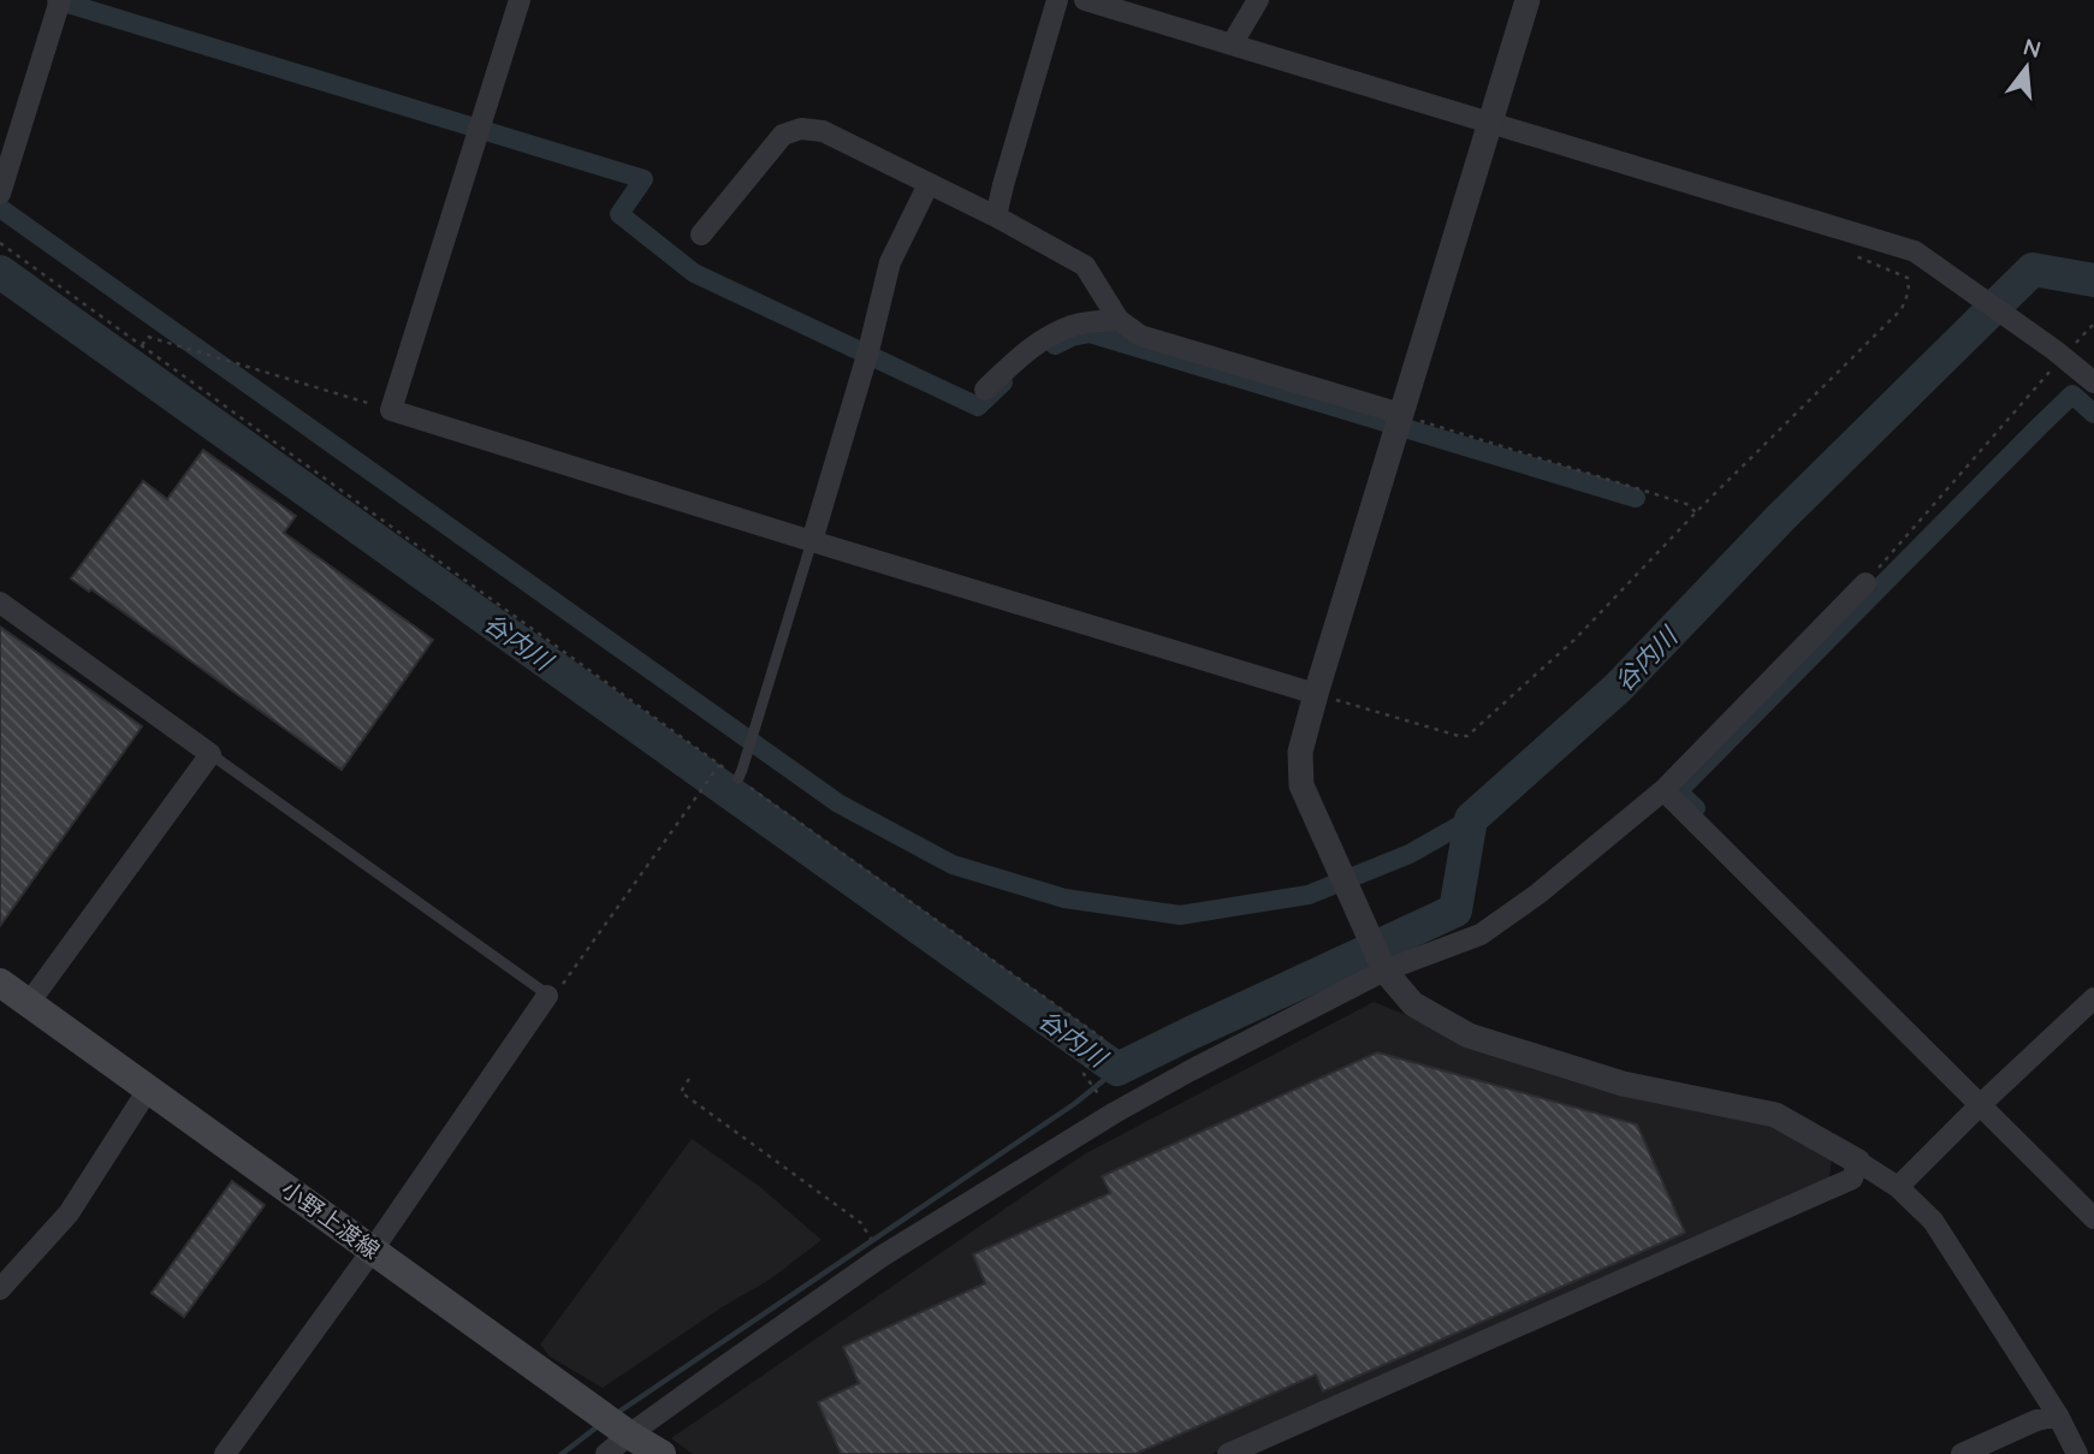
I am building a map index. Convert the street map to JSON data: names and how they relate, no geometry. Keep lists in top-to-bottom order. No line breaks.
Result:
{"streets":{"main road":["小野上渡線"]},"water":["谷内川"],"north":"top"}
